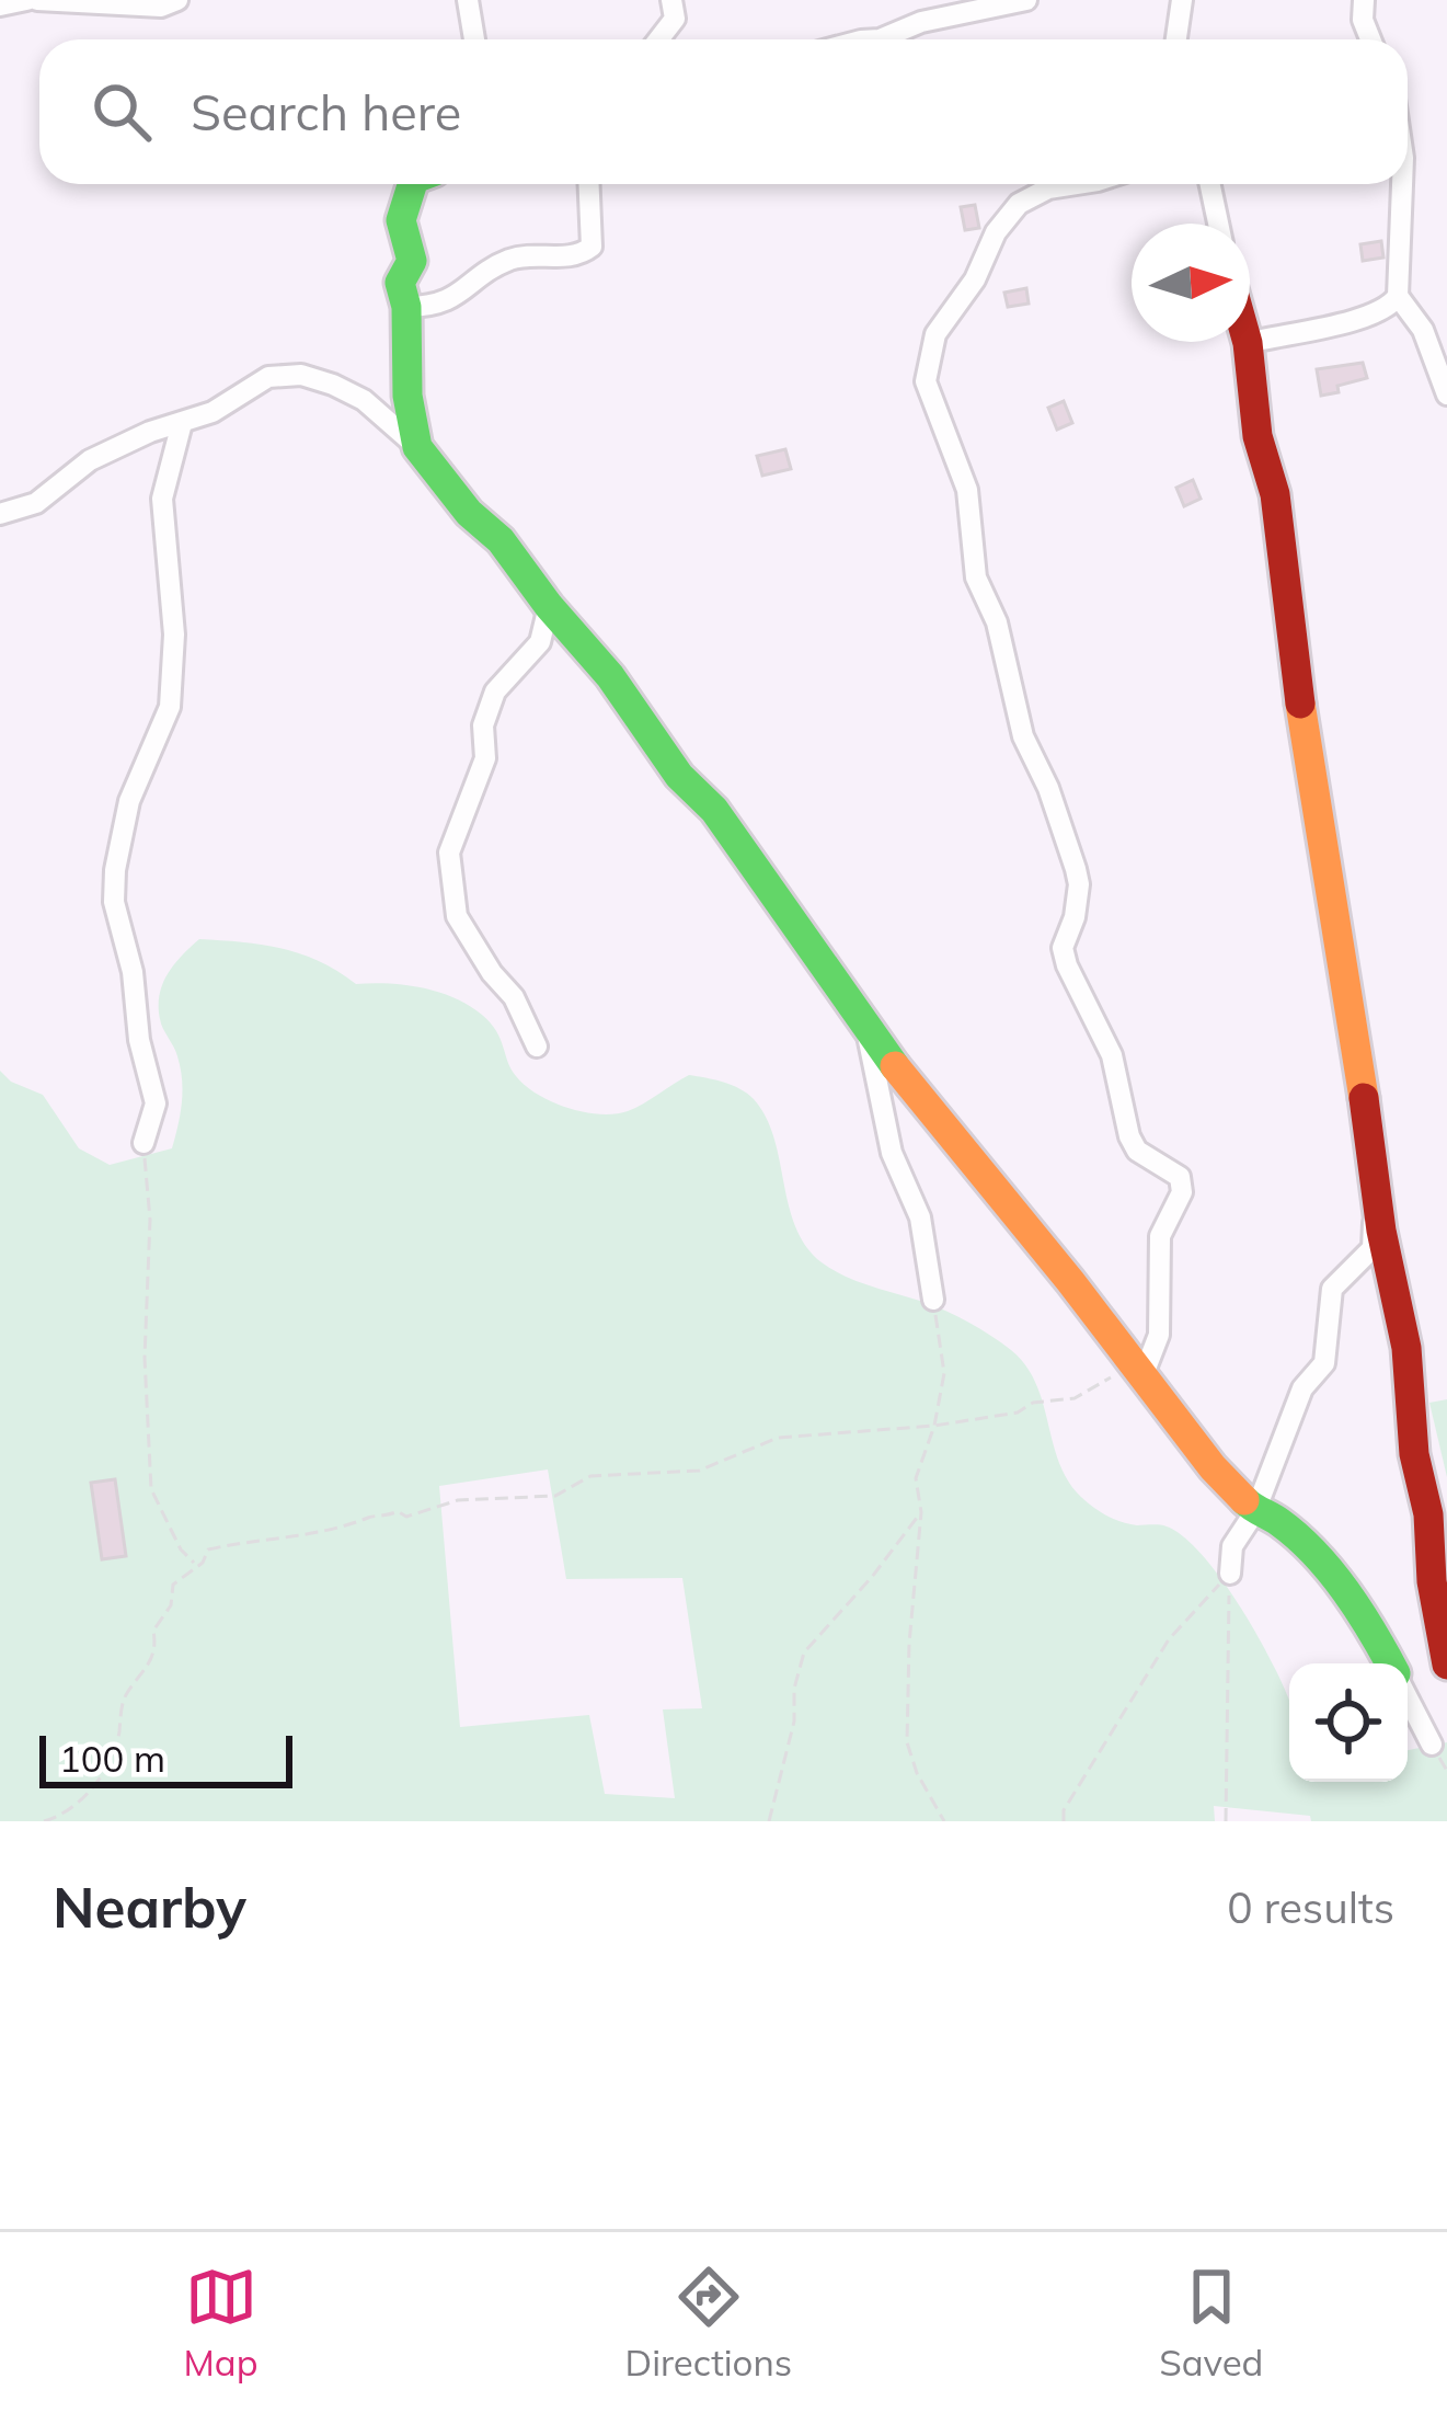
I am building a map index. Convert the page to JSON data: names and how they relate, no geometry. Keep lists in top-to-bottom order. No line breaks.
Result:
{"scale_bar":"100 m","north":"right","page":{"search":"Search here","scale":"100 m","heading":["Nearby","0 results"],"nav":["Map","Directions","Saved"]}}
